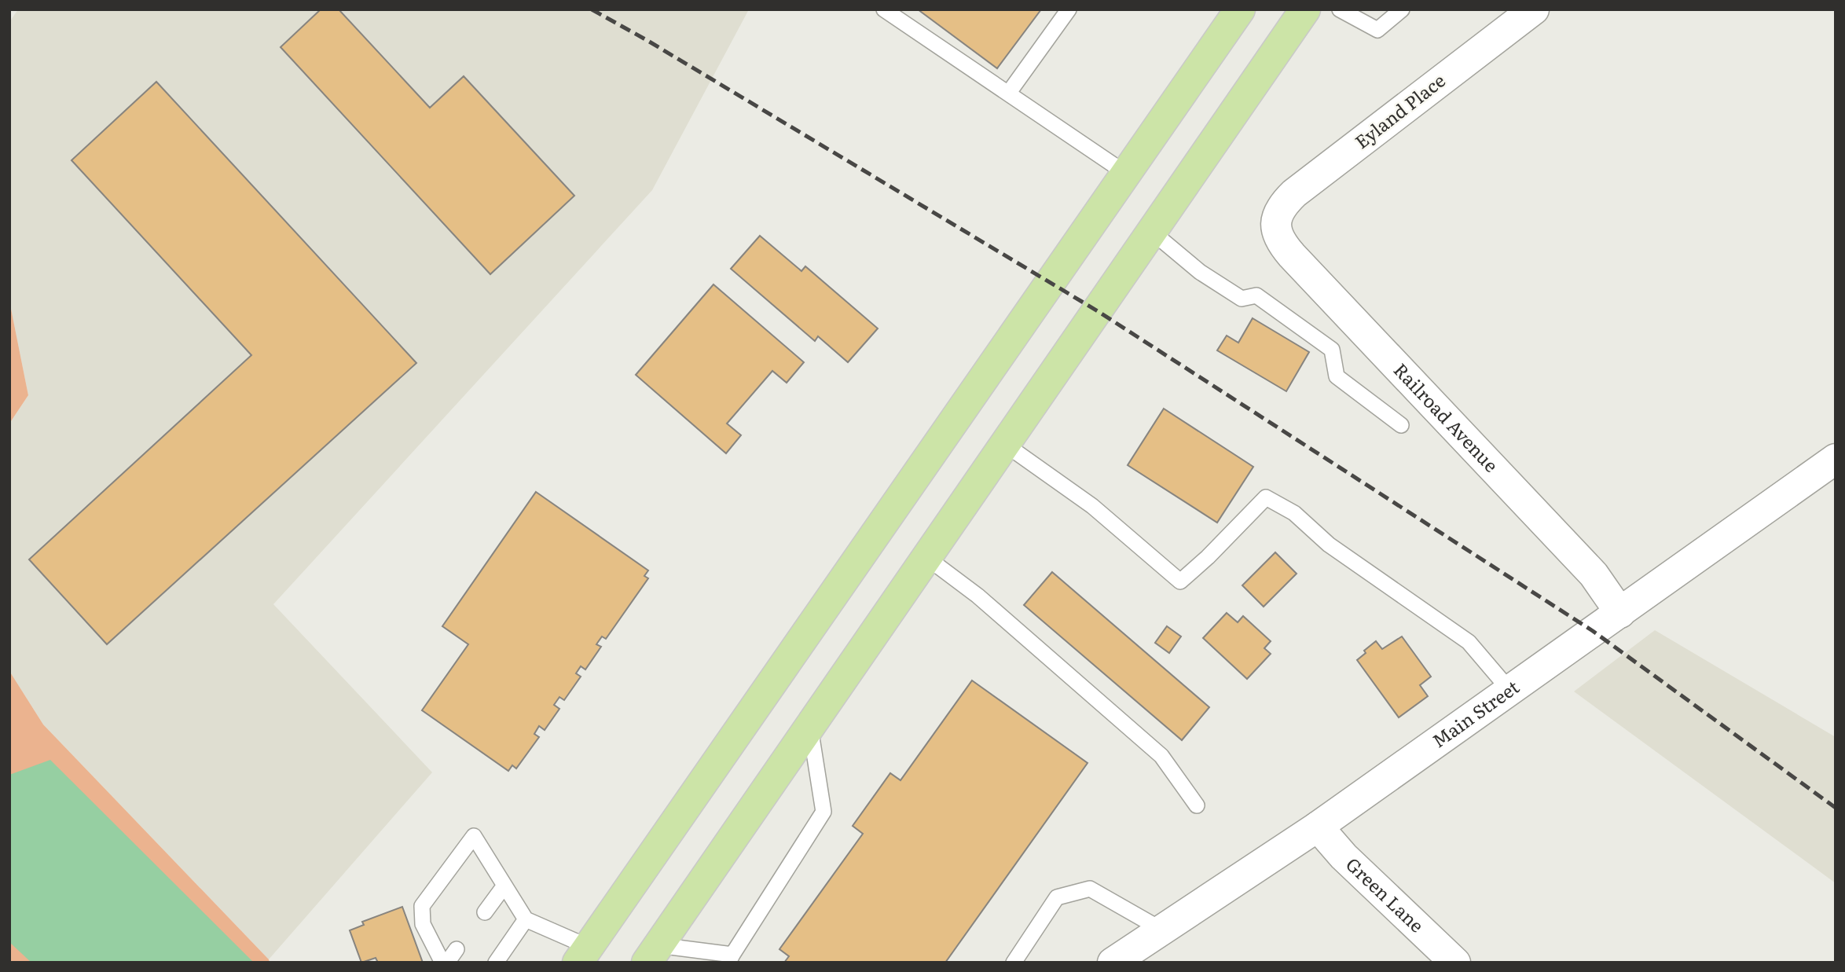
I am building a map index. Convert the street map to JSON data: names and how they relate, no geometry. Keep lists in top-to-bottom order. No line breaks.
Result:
{"streets":{"street":["Eyland Place","Railroad Avenue","Main Street","Green Lane"]},"crossings":[["Eyland Place","Railroad Avenue"],["Railroad Avenue","Main Street"],["Main Street","Green Lane"]]}
